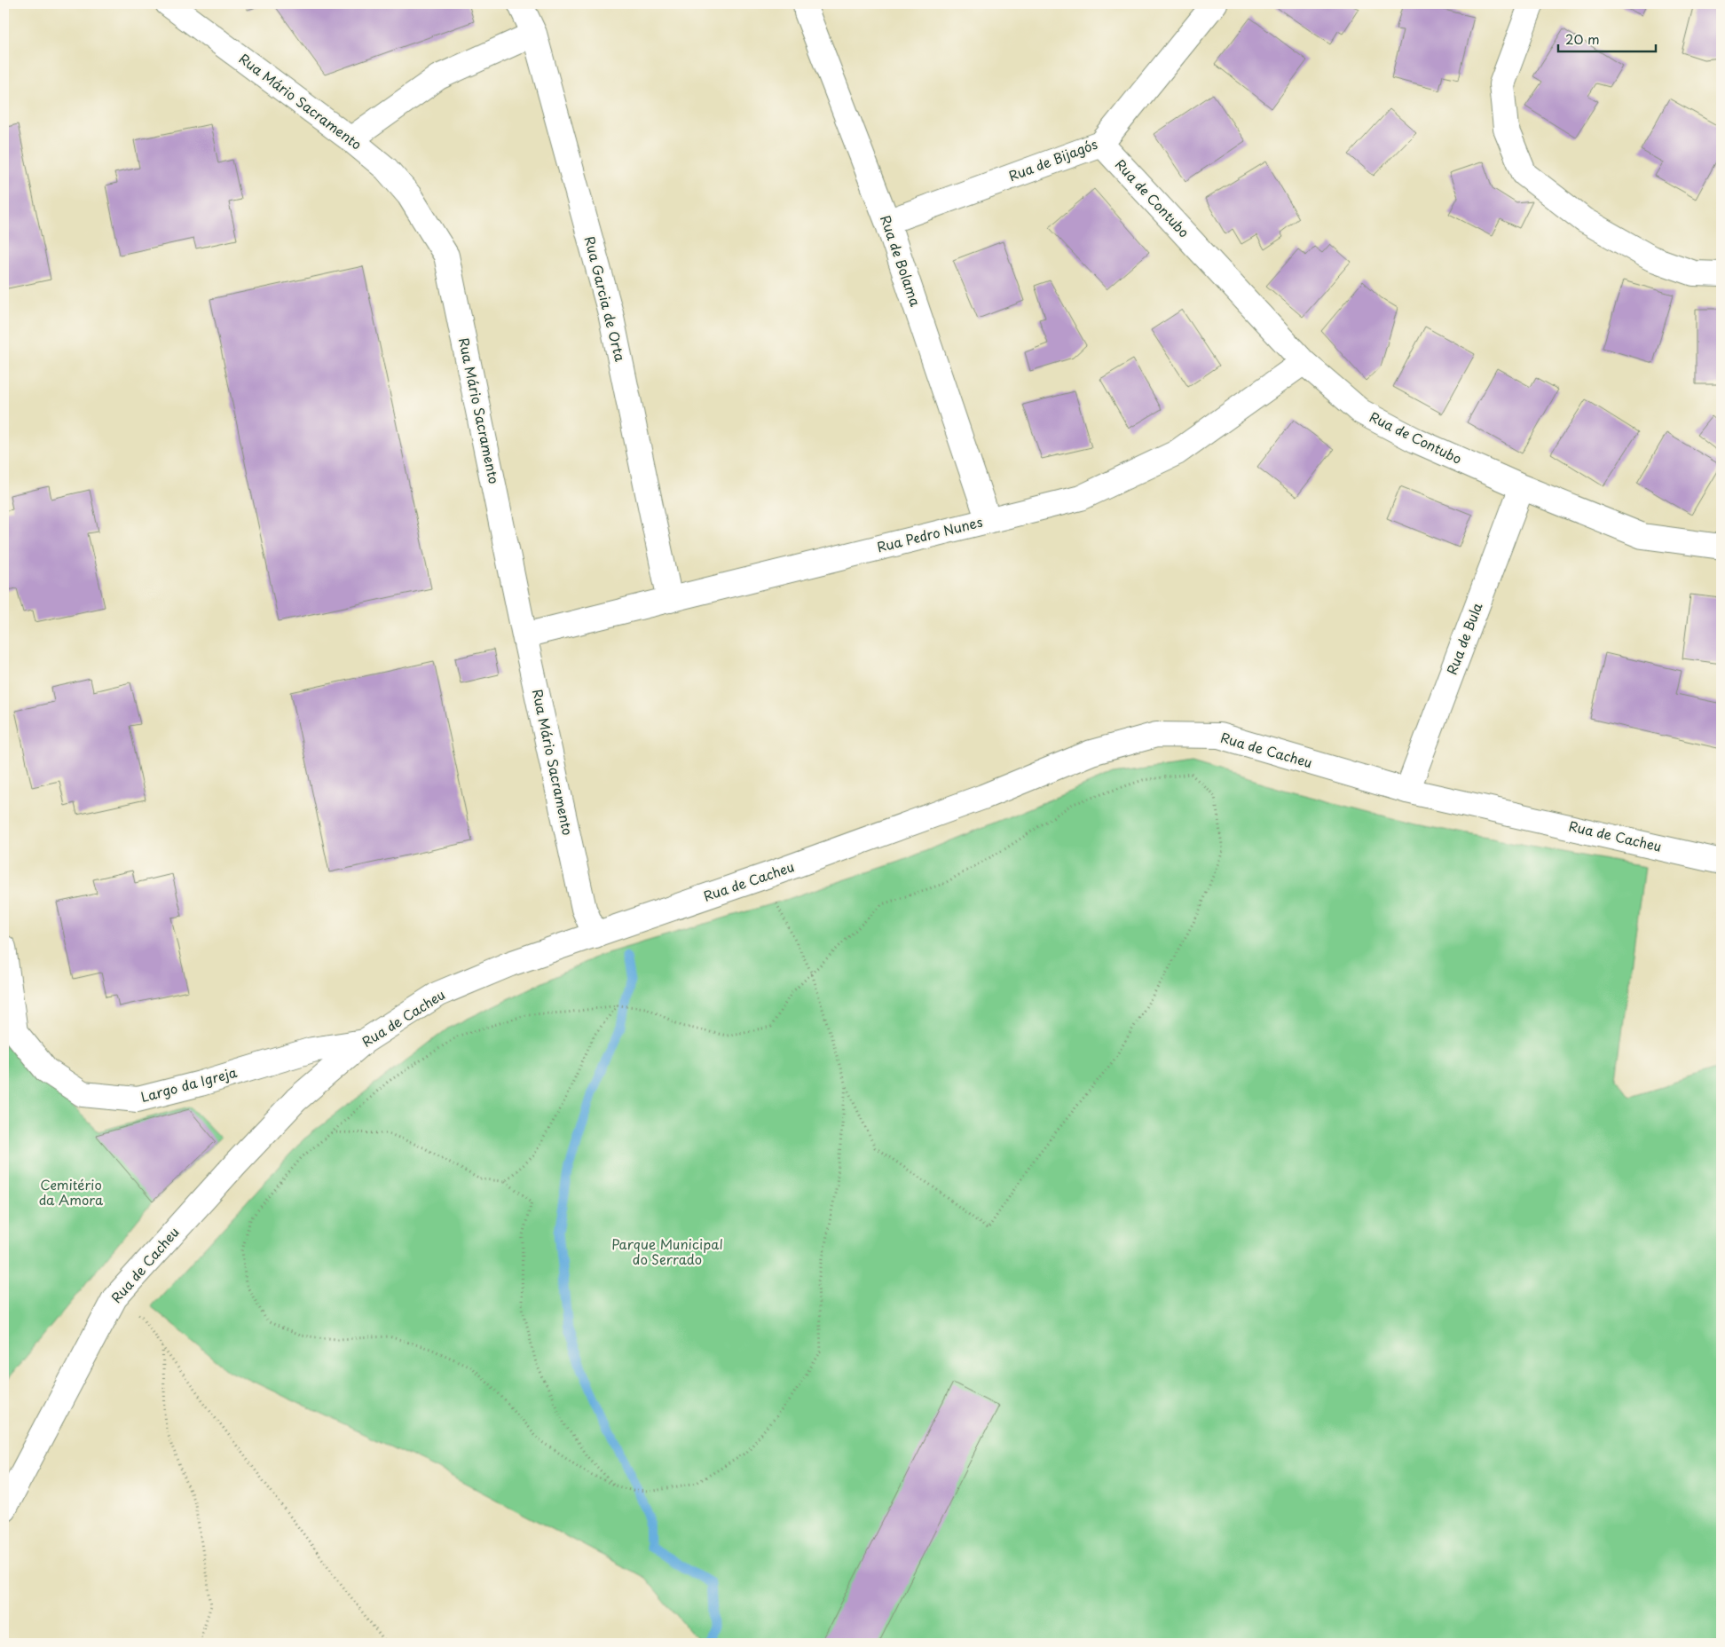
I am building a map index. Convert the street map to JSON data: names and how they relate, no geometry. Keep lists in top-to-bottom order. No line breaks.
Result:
{"streets":{"street":["Rua Mário Sacramento","Rua de Bijagós","Rua de Contubo","Rua de Bolama","Rua Garcia de Orta","Rua Pedro Nunes","Rua de Bula","Rua de Cacheu","Largo da Igreja"]},"crossings":[["Rua Mário Sacramento","Rua Pedro Nunes"],["Rua Mário Sacramento","Rua de Cacheu"],["Rua de Bijagós","Rua de Contubo"],["Rua de Bijagós","Rua de Bolama"],["Rua de Contubo","Rua Pedro Nunes"],["Rua de Contubo","Rua de Bula"],["Rua de Bolama","Rua Pedro Nunes"],["Rua Garcia de Orta","Rua Pedro Nunes"],["Rua de Bula","Rua de Cacheu"],["Rua de Cacheu","Largo da Igreja"]],"parks":["Cemitério da Amora","Parque Municipal do Serrado"],"scale_bar":"20 m"}
